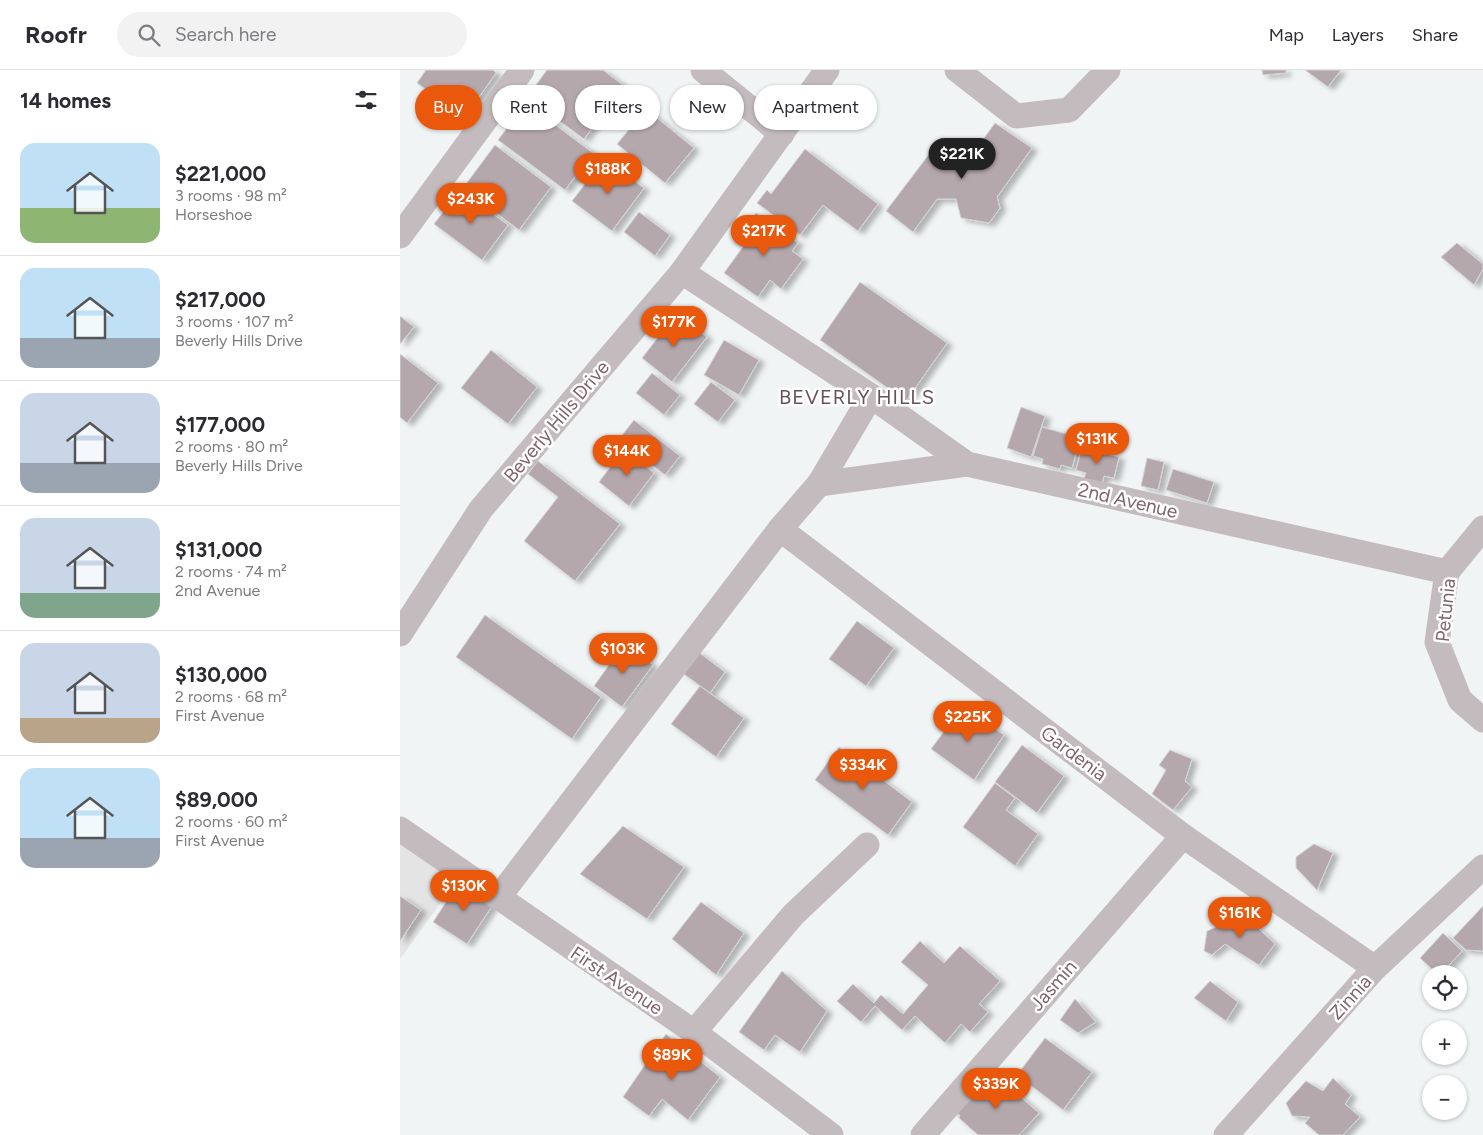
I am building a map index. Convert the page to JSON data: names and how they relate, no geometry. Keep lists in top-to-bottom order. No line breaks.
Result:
{"streets":{"street":["Beverly Hills Drive","2nd Avenue","Petunia","Gardenia","First Avenue","Jasmin","Zinnia"]},"crossings":[["Beverly Hills Drive","2nd Avenue"],["2nd Avenue","Petunia"],["Gardenia","Jasmin"],["Gardenia","Zinnia"]],"districts":["BEVERLY HILLS"],"page":{"header":"Roofr","search":"Search here","nav":["Map","Layers","Share"],"heading":"14 homes","chip":["Buy","Rent","Filters","New","Apartment"],"list":[{"name":"$221,000","note":"3 rooms · 98 m² · Horseshoe"},{"name":"$217,000","note":"3 rooms · 107 m² · Beverly Hills Drive"},{"name":"$177,000","note":"2 rooms · 80 m² · Beverly Hills Drive"},{"name":"$131,000","note":"2 rooms · 74 m² · 2nd Avenue"},{"name":"$130,000","note":"2 rooms · 68 m² · First Avenue"},{"name":"$89,000","note":"2 rooms · 60 m² · First Avenue"}],"price":["$221K","$188K","$243K","$217K","$177K","$131K","$144K","$103K","$225K","$334K","$130K","$161K","$89K","$339K"],"map_buttons":["+","−"]}}
